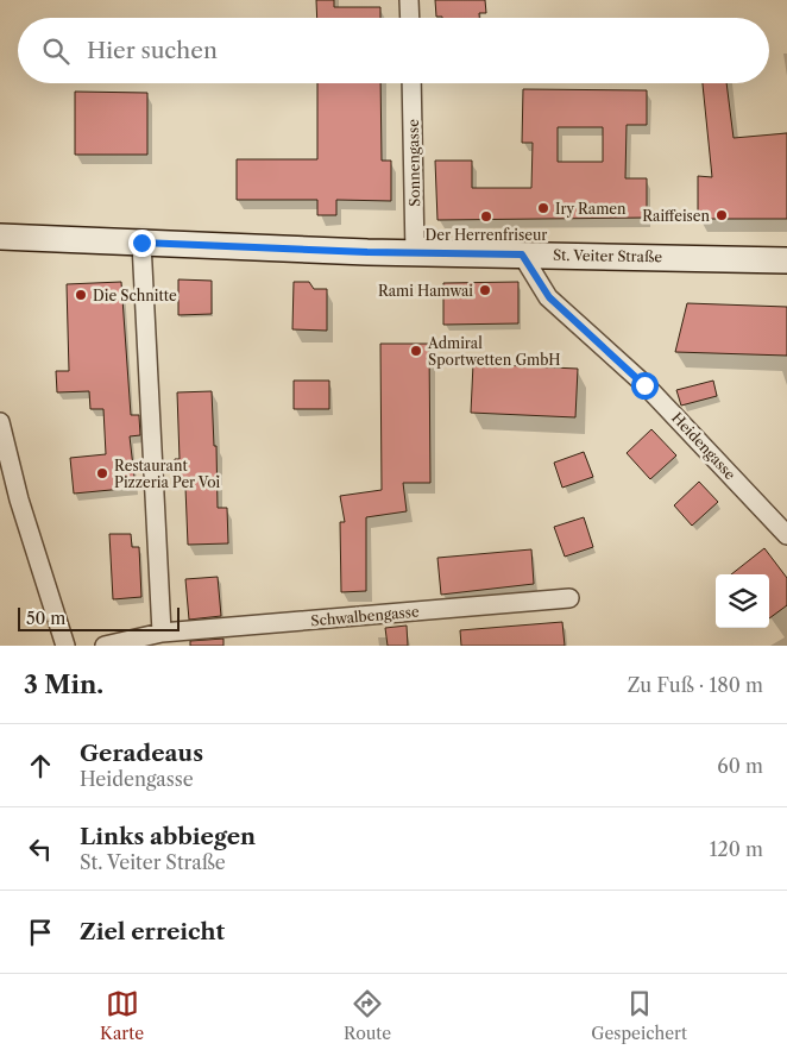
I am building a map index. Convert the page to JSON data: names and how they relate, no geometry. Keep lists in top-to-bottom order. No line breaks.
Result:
{"streets":{"main road":["St. Veiter Straße"],"street":["Sonnengasse","Heidengasse","Schwalbengasse"]},"crossings":[["Sonnengasse","St. Veiter Straße"],["St. Veiter Straße","Heidengasse"]],"places":["Iry Ramen","Raiffeisen","Der Herrenfriseur","Rami Hamwai","Die Schnitte","Admiral Sportwetten GmbH","Restaurant Pizzeria Per Voi"],"scale_bar":"50 m","page":{"search":"Hier suchen","scale":"50 m","heading":["3 Min.","Zu Fuß · 180 m"],"list":[["Geradeaus","Heidengasse","60 m"],["Links abbiegen","St. Veiter Straße","120 m"],"Ziel erreicht"],"nav":["Karte","Route","Gespeichert"]}}
